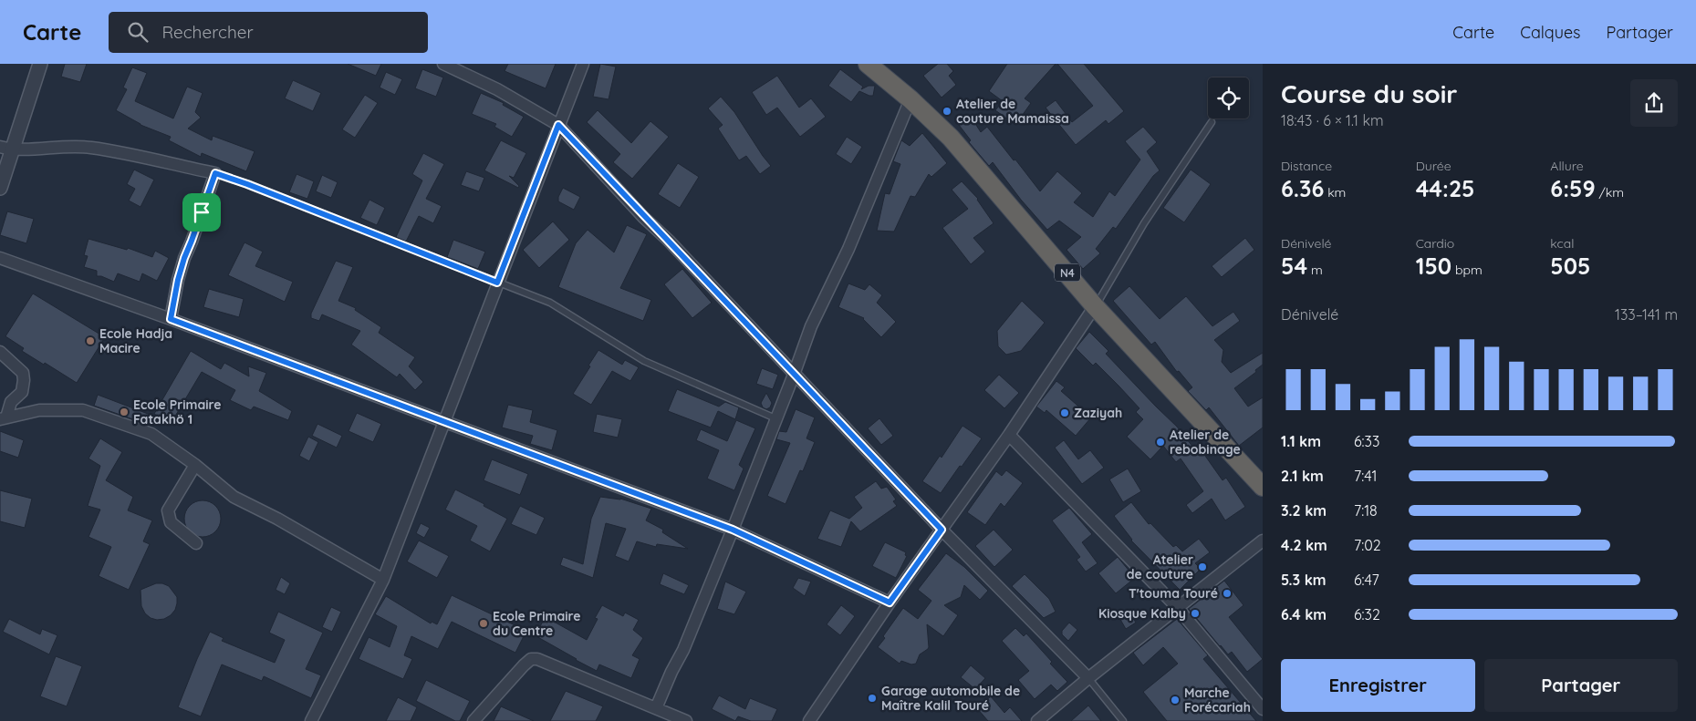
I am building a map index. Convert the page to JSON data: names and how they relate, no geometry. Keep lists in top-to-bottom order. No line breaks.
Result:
{"streets":{"highway":["N4"]},"places":["Atelier de couture Mamaissa","Ecole Hadja Macire","Ecole Primaire Fatakhö 1","Zaziyah","Atelier de rebobinage","Atelier de couture","T'touma Touré","Kiosque Kalby","Ecole Primaire du Centre","Garage automobile de Maître Kalil Touré","Marche Forécariah"],"page":{"header":"Carte","search":"Rechercher","nav":["Carte","Calques","Partager"],"heading":["Course du soir","18:43 · 6 × 1.1 km"],"stats":[["Distance","6.36 km"],["Durée","44:25"],["Allure","6:59 /km"],["Dénivelé","54 m"],["Cardio","150 bpm"],["kcal","505"]],"chart":["Dénivelé","133–141 m"],"list":[{"name":"1.1 km","note":"6:33"},{"name":"2.1 km","note":"7:41"},{"name":"3.2 km","note":"7:18"},{"name":"4.2 km","note":"7:02"},{"name":"5.3 km","note":"6:47"},{"name":"6.4 km","note":"6:32"}],"buttons":["Enregistrer","Partager"]}}
